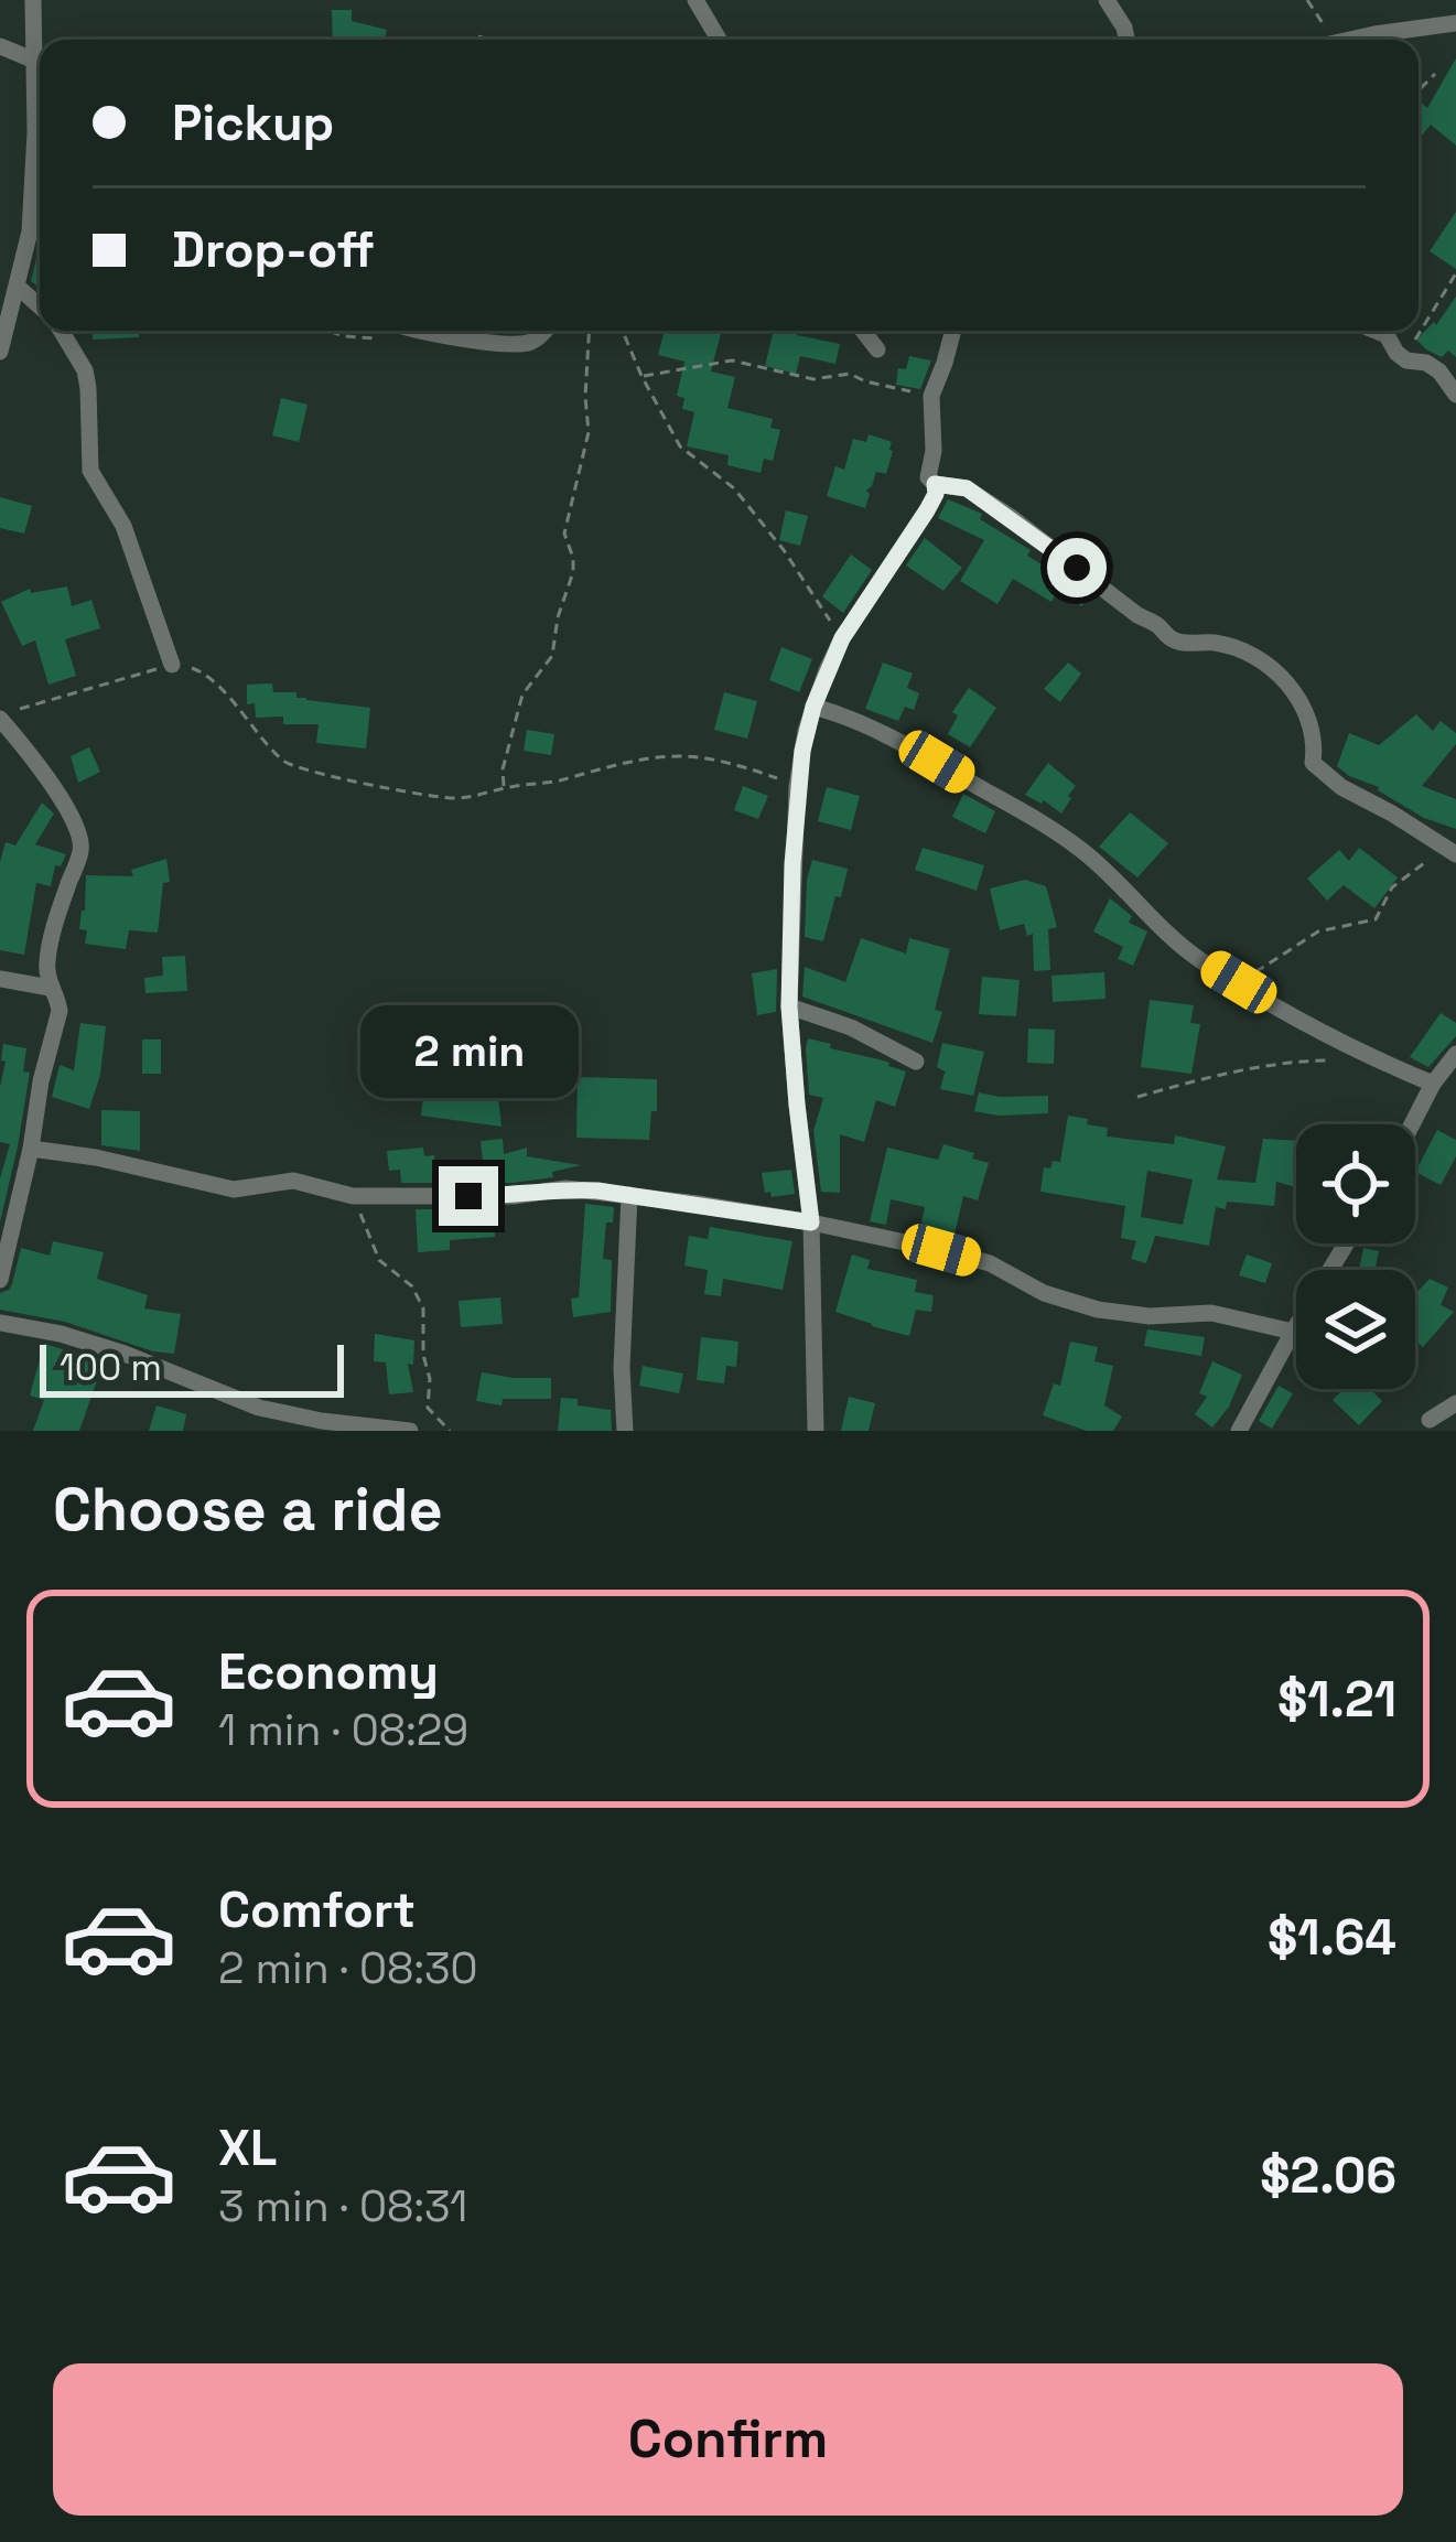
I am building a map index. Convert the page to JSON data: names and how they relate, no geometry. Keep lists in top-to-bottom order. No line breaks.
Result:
{"scale_bar":"100 m","page":{"banner":["Pickup","Drop-off"],"bubble":"2 min","scale":"100 m","heading":"Choose a ride","list":[{"name":"Economy","note":"1 min · 08:29","value":"$1.21"},{"name":"Comfort","note":"2 min · 08:30","value":"$1.64"},{"name":"XL","note":"3 min · 08:31","value":"$2.06"}],"buttons":"Confirm"}}
